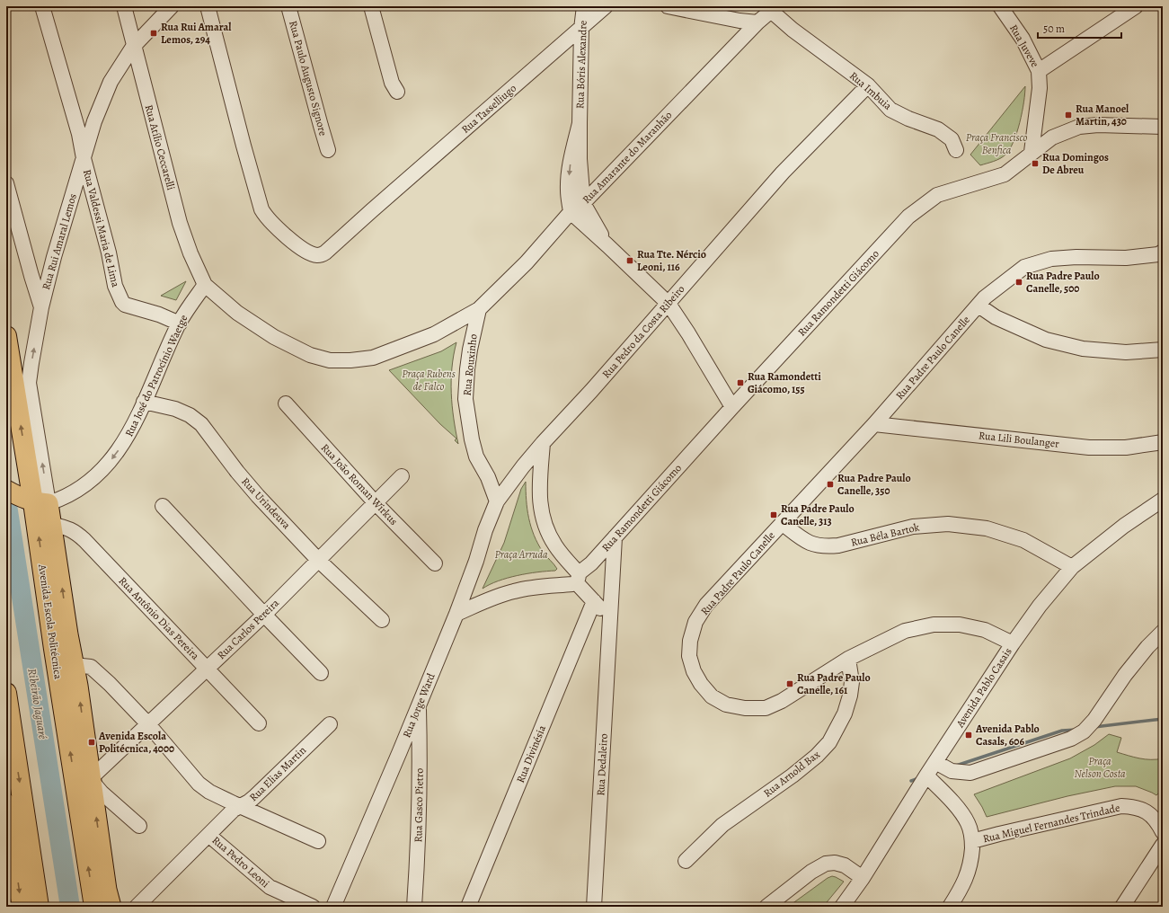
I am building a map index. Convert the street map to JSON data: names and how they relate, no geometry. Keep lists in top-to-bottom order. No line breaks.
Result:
{"streets":{"highway":["Avenida Escola Politécnica"],"street":["Rua Juveve","Rua Bóris Alexandre","Rua Paulo Augusto Signore","Rua Imbuia","Rua Tasselliugo","Rua Atílio Ceccarelli","Rua Amarante do Maranhão","Rua Valdessi Maria de Lima","Rua Rui Amaral Lemos","Rua Ramondetti Giácomo","Rua Pedro da Costa Ribeiro","Rua Padre Paulo Canelle","Rua Rouxinho","Rua José do Patrocínio Waetge","Rua Lili Boulanger","Rua João Roman Wirkus","Rua Urindeuva","Rua Béla Bartok","Rua Antônio Dias Pereira","Rua Carlos Pereira","Avenida Pablo Casais","Rua Jorge Ward","Rua Divinésia","Rua Dedaleiro","Rua Elias Martin","Rua Arnold Bax","Rua Gasco Pietro","Rua Miguel Fernandes Trindade","Rua Pedro Leoni"]},"crossings":[["Rua Juveve","Rua Ramondetti Giácomo"],["Rua Bóris Alexandre","Rua Tasselliugo"],["Rua Bóris Alexandre","Rua Amarante do Maranhão"],["Rua Imbuia","Rua Amarante do Maranhão"],["Rua Imbuia","Rua Pedro da Costa Ribeiro"],["Rua Atílio Ceccarelli","Rua Rui Amaral Lemos"],["Rua Atílio Ceccarelli","Rua José do Patrocínio Waetge"],["Rua Amarante do Maranhão","Rua Rouxinho"],["Rua Valdessi Maria de Lima","Rua Rui Amaral Lemos"],["Rua Valdessi Maria de Lima","Rua José do Patrocínio Waetge"],["Rua Rui Amaral Lemos","Rua José do Patrocínio Waetge"],["Rua Rui Amaral Lemos","Avenida Escola Politécnica"],["Rua Ramondetti Giácomo","Rua Dedaleiro"],["Rua Pedro da Costa Ribeiro","Rua Rouxinho"],["Rua Pedro da Costa Ribeiro","Rua Jorge Ward"],["Rua Padre Paulo Canelle","Rua Lili Boulanger"],["Rua Padre Paulo Canelle","Rua Béla Bartok"],["Rua Padre Paulo Canelle","Avenida Pablo Casais"],["Rua Padre Paulo Canelle","Rua Arnold Bax"],["Rua Rouxinho","Rua Jorge Ward"],["Rua José do Patrocínio Waetge","Rua Urindeuva"],["Rua José do Patrocínio Waetge","Avenida Escola Politécnica"],["Rua João Roman Wirkus","Rua Carlos Pereira"],["Rua Urindeuva","Rua Carlos Pereira"],["Rua Béla Bartok","Avenida Pablo Casais"],["Rua Antônio Dias Pereira","Avenida Escola Politécnica"],["Rua Antônio Dias Pereira","Rua Carlos Pereira"],["Avenida Escola Politécnica","Rua Carlos Pereira"],["Rua Jorge Ward","Rua Gasco Pietro"],["Rua Elias Martin","Rua Pedro Leoni"]],"one_way":["Rua Rui Amaral Lemos","Rua José do Patrocínio Waetge","Avenida Escola Politécnica"],"water":["Ribeirão Jaguaré"],"parks":["Praça Francisco Benfica","Praça Rubens de Falco","Praça Arruda","Praça Nelson Costa"],"places":{"transit":["Rua Rui Amaral Lemos, 294","Rua Manoel Martin, 430","Rua Domingos De Abreu","Rua Tte. Nércio Leoni, 116","Rua Padre Paulo Canelle, 500","Rua Ramondetti Giácomo, 155","Rua Padre Paulo Canelle, 350","Rua Padre Paulo Canelle, 313","Rua Padre Paulo Canelle, 161","Avenida Pablo Casals, 606","Avenida Escola Politécnica, 4000"]},"scale_bar":"50 m"}
